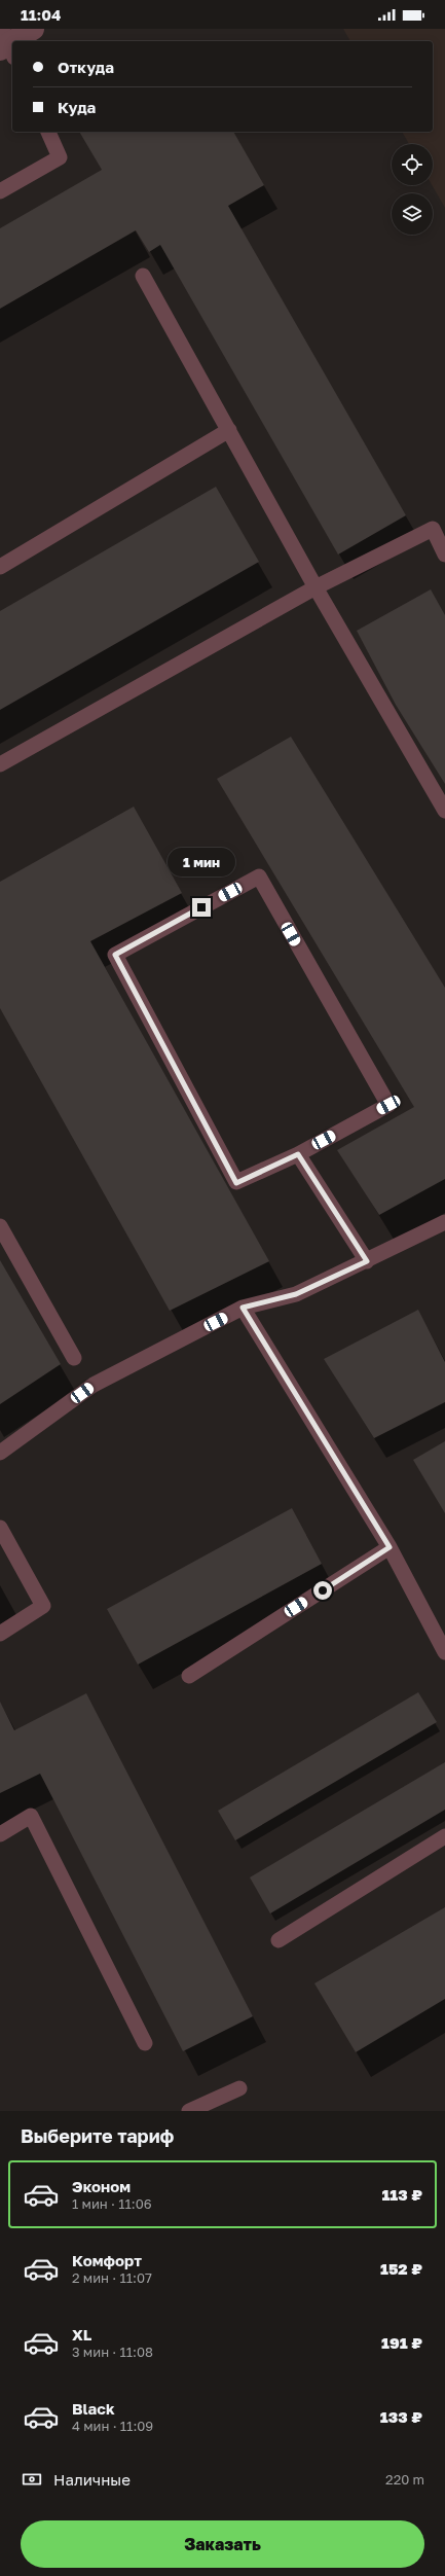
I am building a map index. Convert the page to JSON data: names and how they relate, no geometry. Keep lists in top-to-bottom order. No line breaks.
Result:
{"page":{"status":"11:04","banner":["Откуда","Куда"],"bubble":"1 мин","heading":"Выберите тариф","list":[{"name":"Эконом","note":"1 мин · 11:06","value":"113 ₽"},{"name":"Комфорт","note":"2 мин · 11:07","value":"152 ₽"},{"name":"XL","note":"3 мин · 11:08","value":"191 ₽"},{"name":"Black","note":"4 мин · 11:09","value":"133 ₽"}],"pay":["Наличные","220 m"],"buttons":"Заказать"}}
